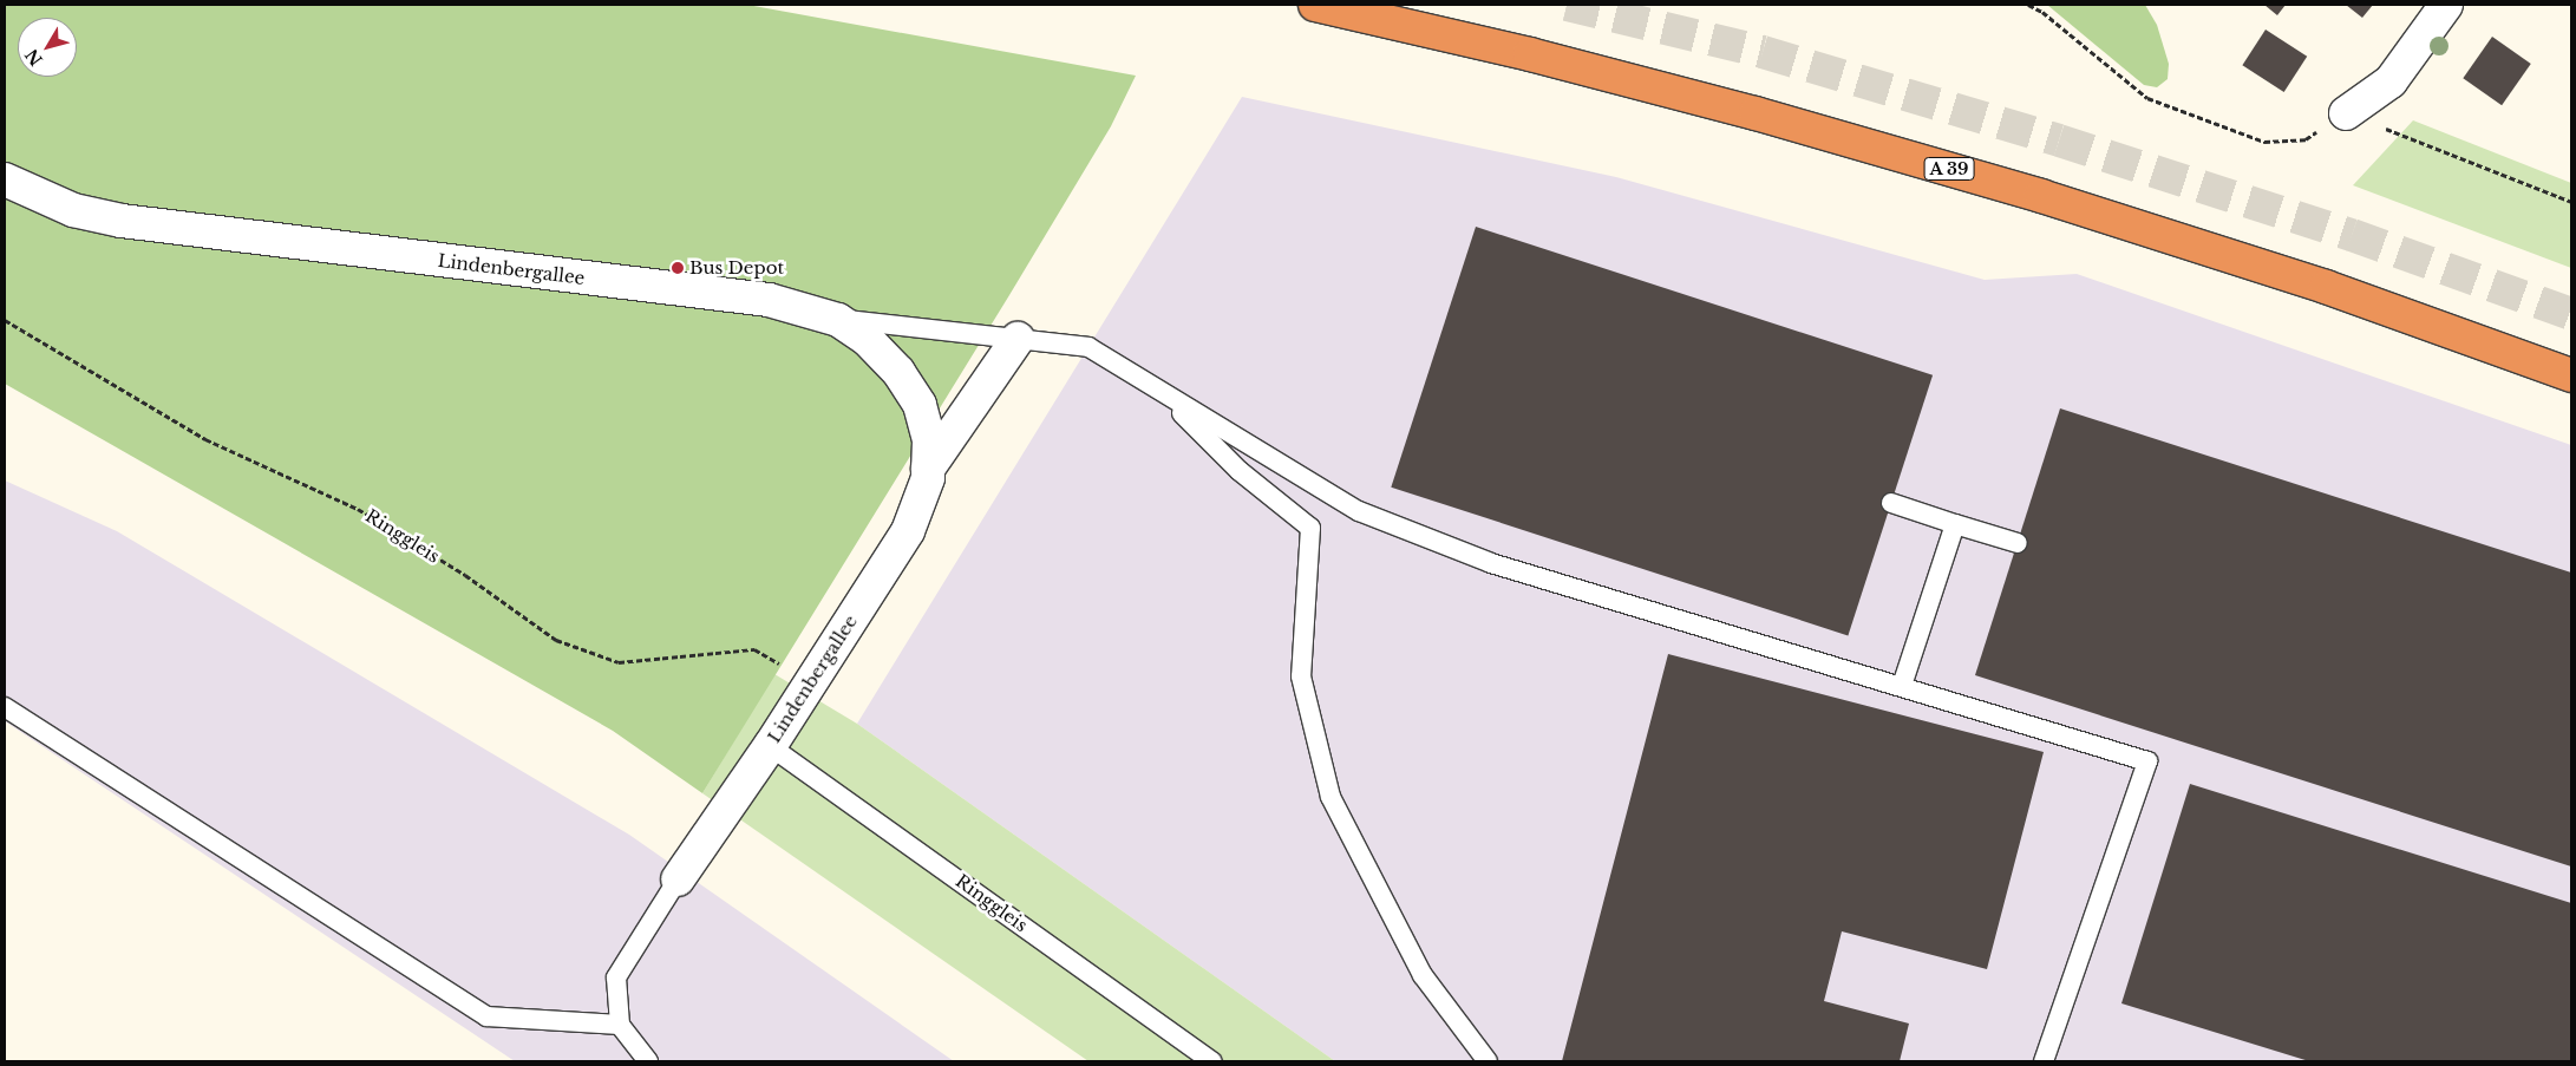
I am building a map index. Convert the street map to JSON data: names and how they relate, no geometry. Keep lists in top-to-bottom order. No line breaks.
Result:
{"streets":{"highway":["A 39"],"street":["Lindenbergallee"],"lane":["Ringgleis"]},"crossings":[["Lindenbergallee","Ringgleis"]],"places":["Bus Depot"],"north":"bottom left"}
